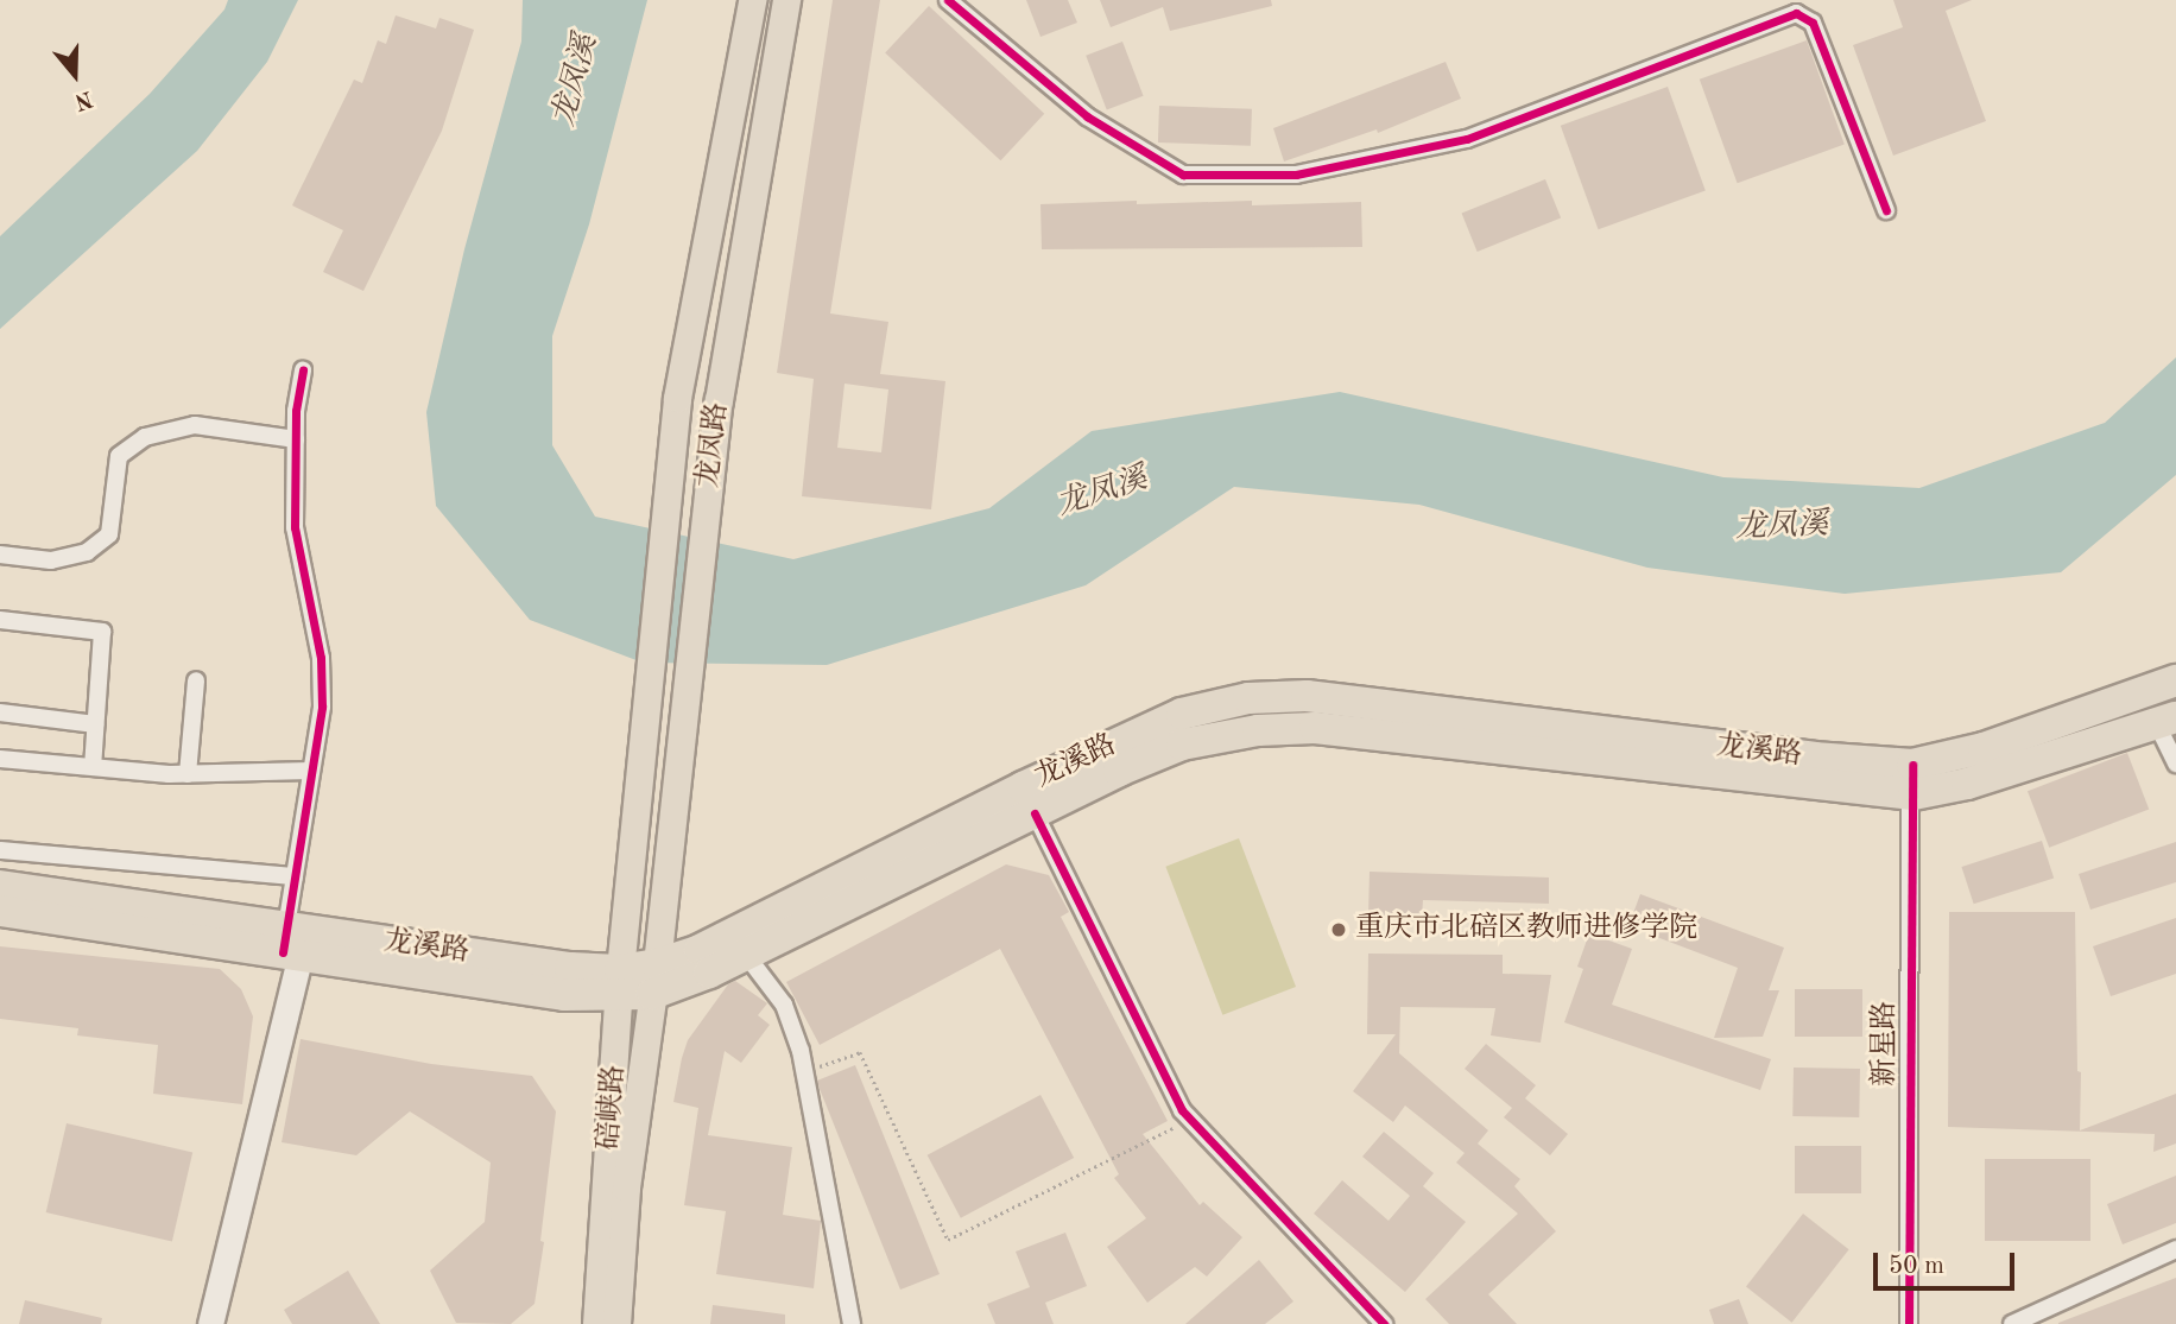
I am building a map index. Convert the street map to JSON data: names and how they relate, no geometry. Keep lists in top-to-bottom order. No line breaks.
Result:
{"streets":{"highway":["龙溪路"],"main road":["龙凤路","碚峡路"],"street":["新星路"]},"crossings":[["龙凤路","碚峡路"],["龙溪路","新星路"],["龙溪路","碚峡路"]],"water":["龙凤溪"],"places":["重庆市北碚区教师进修学院"],"scale_bar":"50 m","north":"bottom"}
